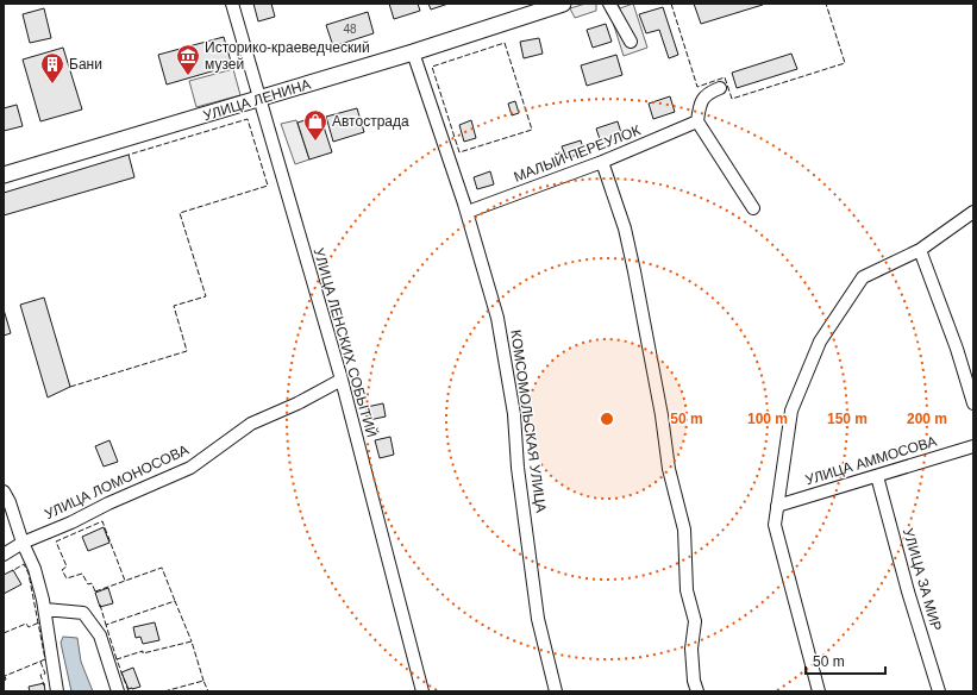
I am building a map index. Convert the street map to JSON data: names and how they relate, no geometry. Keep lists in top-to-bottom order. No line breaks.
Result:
{"streets":{"main road":["УЛИЦА ЛЕНИНА"],"street":["МАЛЫЙ ПЕРЕУЛОК","УЛИЦА ЛЕНСКИХ СОБЫТИЙ","КОМСОМОЛЬСКАЯ УЛИЦА","УЛИЦА АММОСОВА","УЛИЦА ЛОМОНОСОВА","УЛИЦА ЗА МИР"]},"crossings":[["УЛИЦА ЛЕНИНА","УЛИЦА ЛЕНСКИХ СОБЫТИЙ"],["УЛИЦА ЛЕНИНА","КОМСОМОЛЬСКАЯ УЛИЦА"],["МАЛЫЙ ПЕРЕУЛОК","КОМСОМОЛЬСКАЯ УЛИЦА"],["УЛИЦА ЛЕНСКИХ СОБЫТИЙ","УЛИЦА ЛОМОНОСОВА"],["УЛИЦА АММОСОВА","УЛИЦА ЗА МИР"]],"places":{"museum":["Историко-краеведческий музей"],"building":["Бани"],"shop":["Автострада"]},"house_numbers":["48"],"scale_bar":"50 m","rings":["50 m","100 m","150 m","200 m"]}
